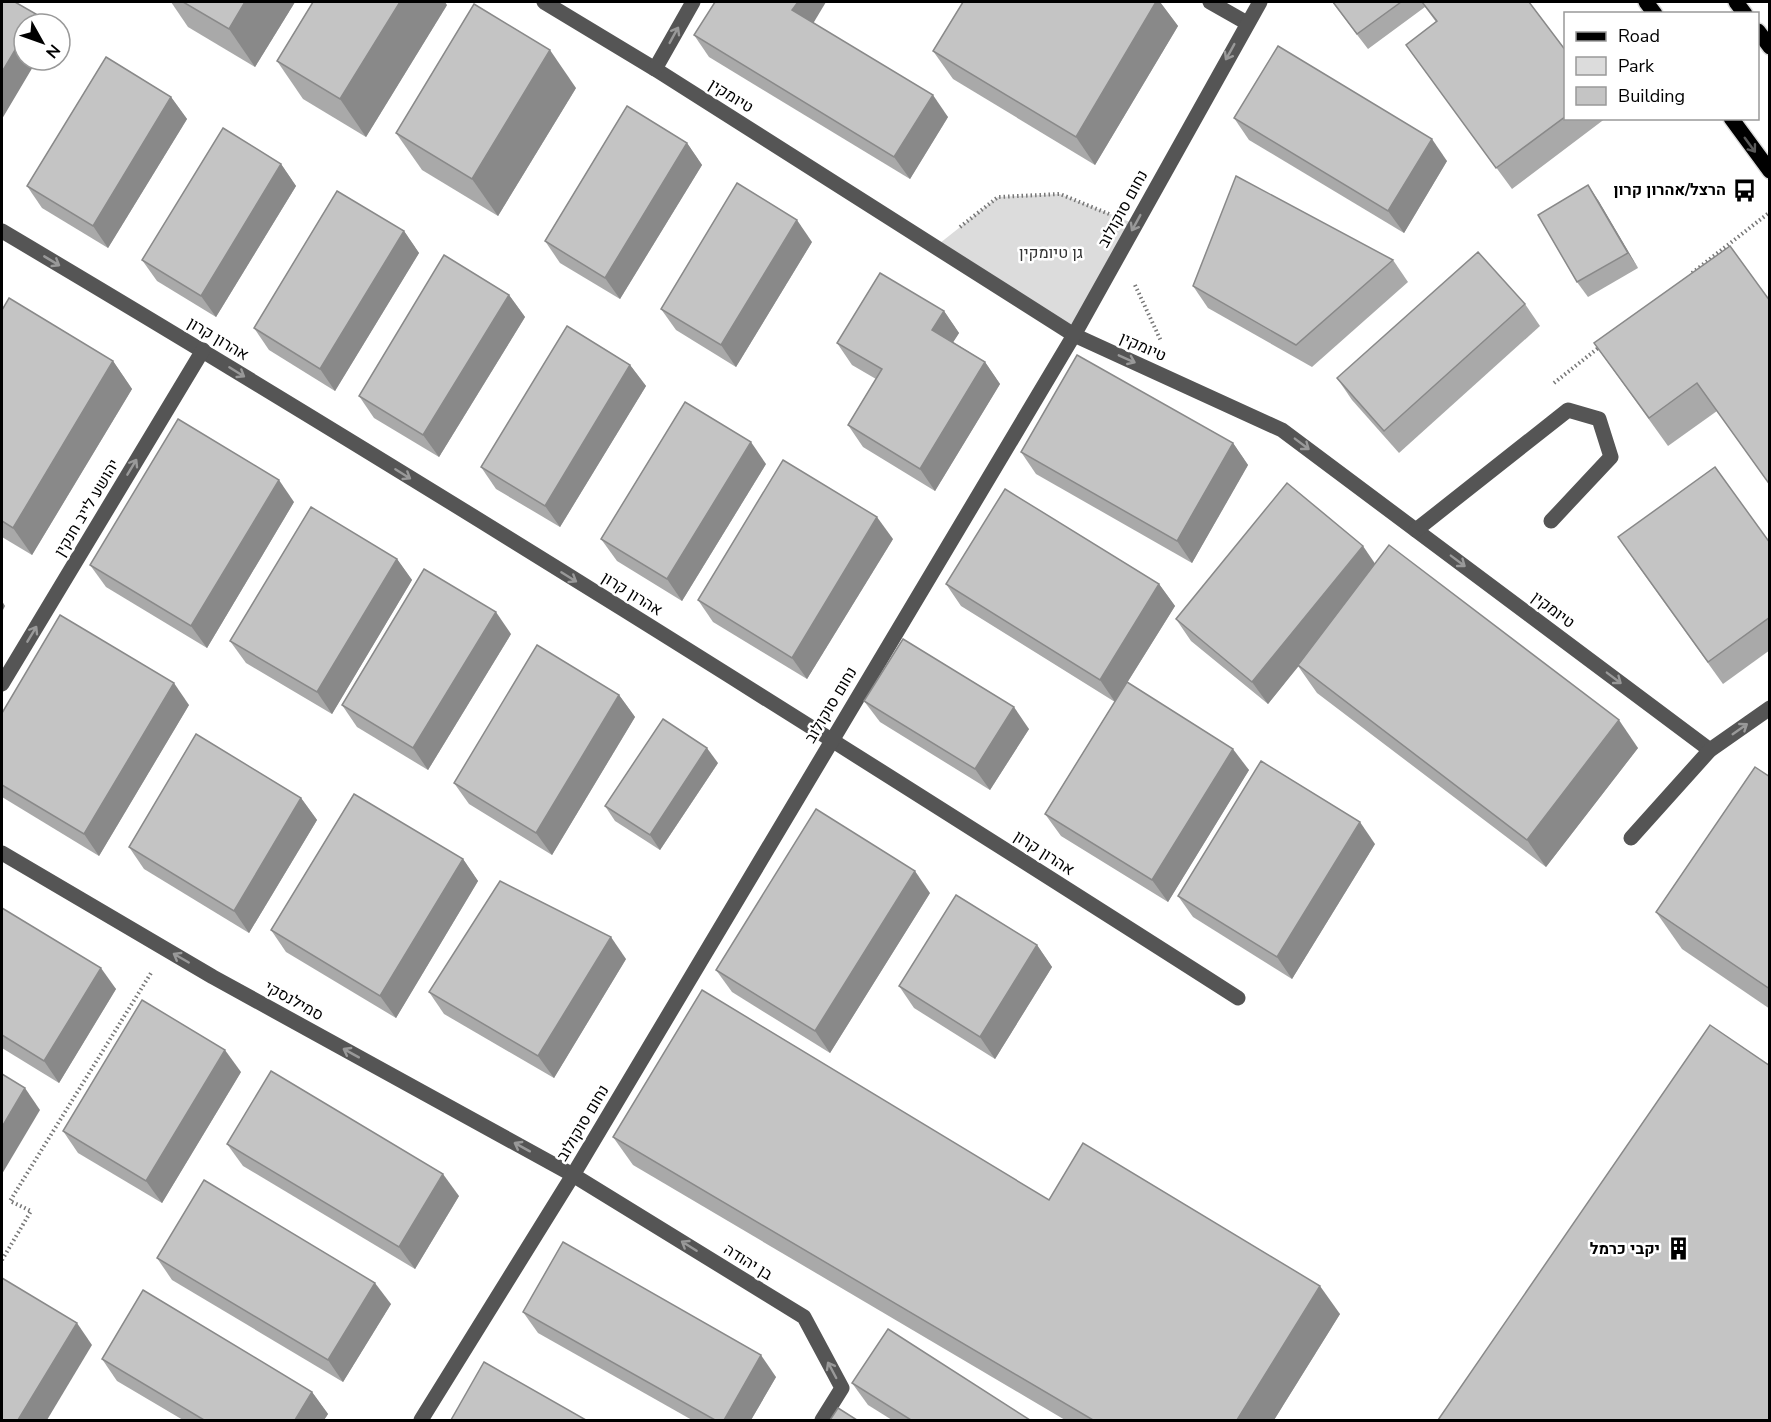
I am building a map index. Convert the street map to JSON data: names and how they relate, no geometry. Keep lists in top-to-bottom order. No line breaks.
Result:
{"streets":{"street":["טיומקין","נחום סוקולוב","אהרון קרון","יהושע לייב חנקין","סמילנסקי","בן יהודה"]},"crossings":[["טיומקין","נחום סוקולוב"],["נחום סוקולוב","אהרון קרון"],["נחום סוקולוב","סמילנסקי"],["נחום סוקולוב","בן יהודה"],["אהרון קרון","יהושע לייב חנקין"],["סמילנסקי","בן יהודה"]],"one_way":["טיומקין","אהרון קרון","יהושע לייב חנקין","סמילנסקי","בן יהודה"],"parks":["גן טיומקין"],"places":{"bus stop":["הרצל/אהרון קרון"],"building":["יקבי כרמל"]},"legend":["Road","Park","Building"],"north":"bottom right"}
